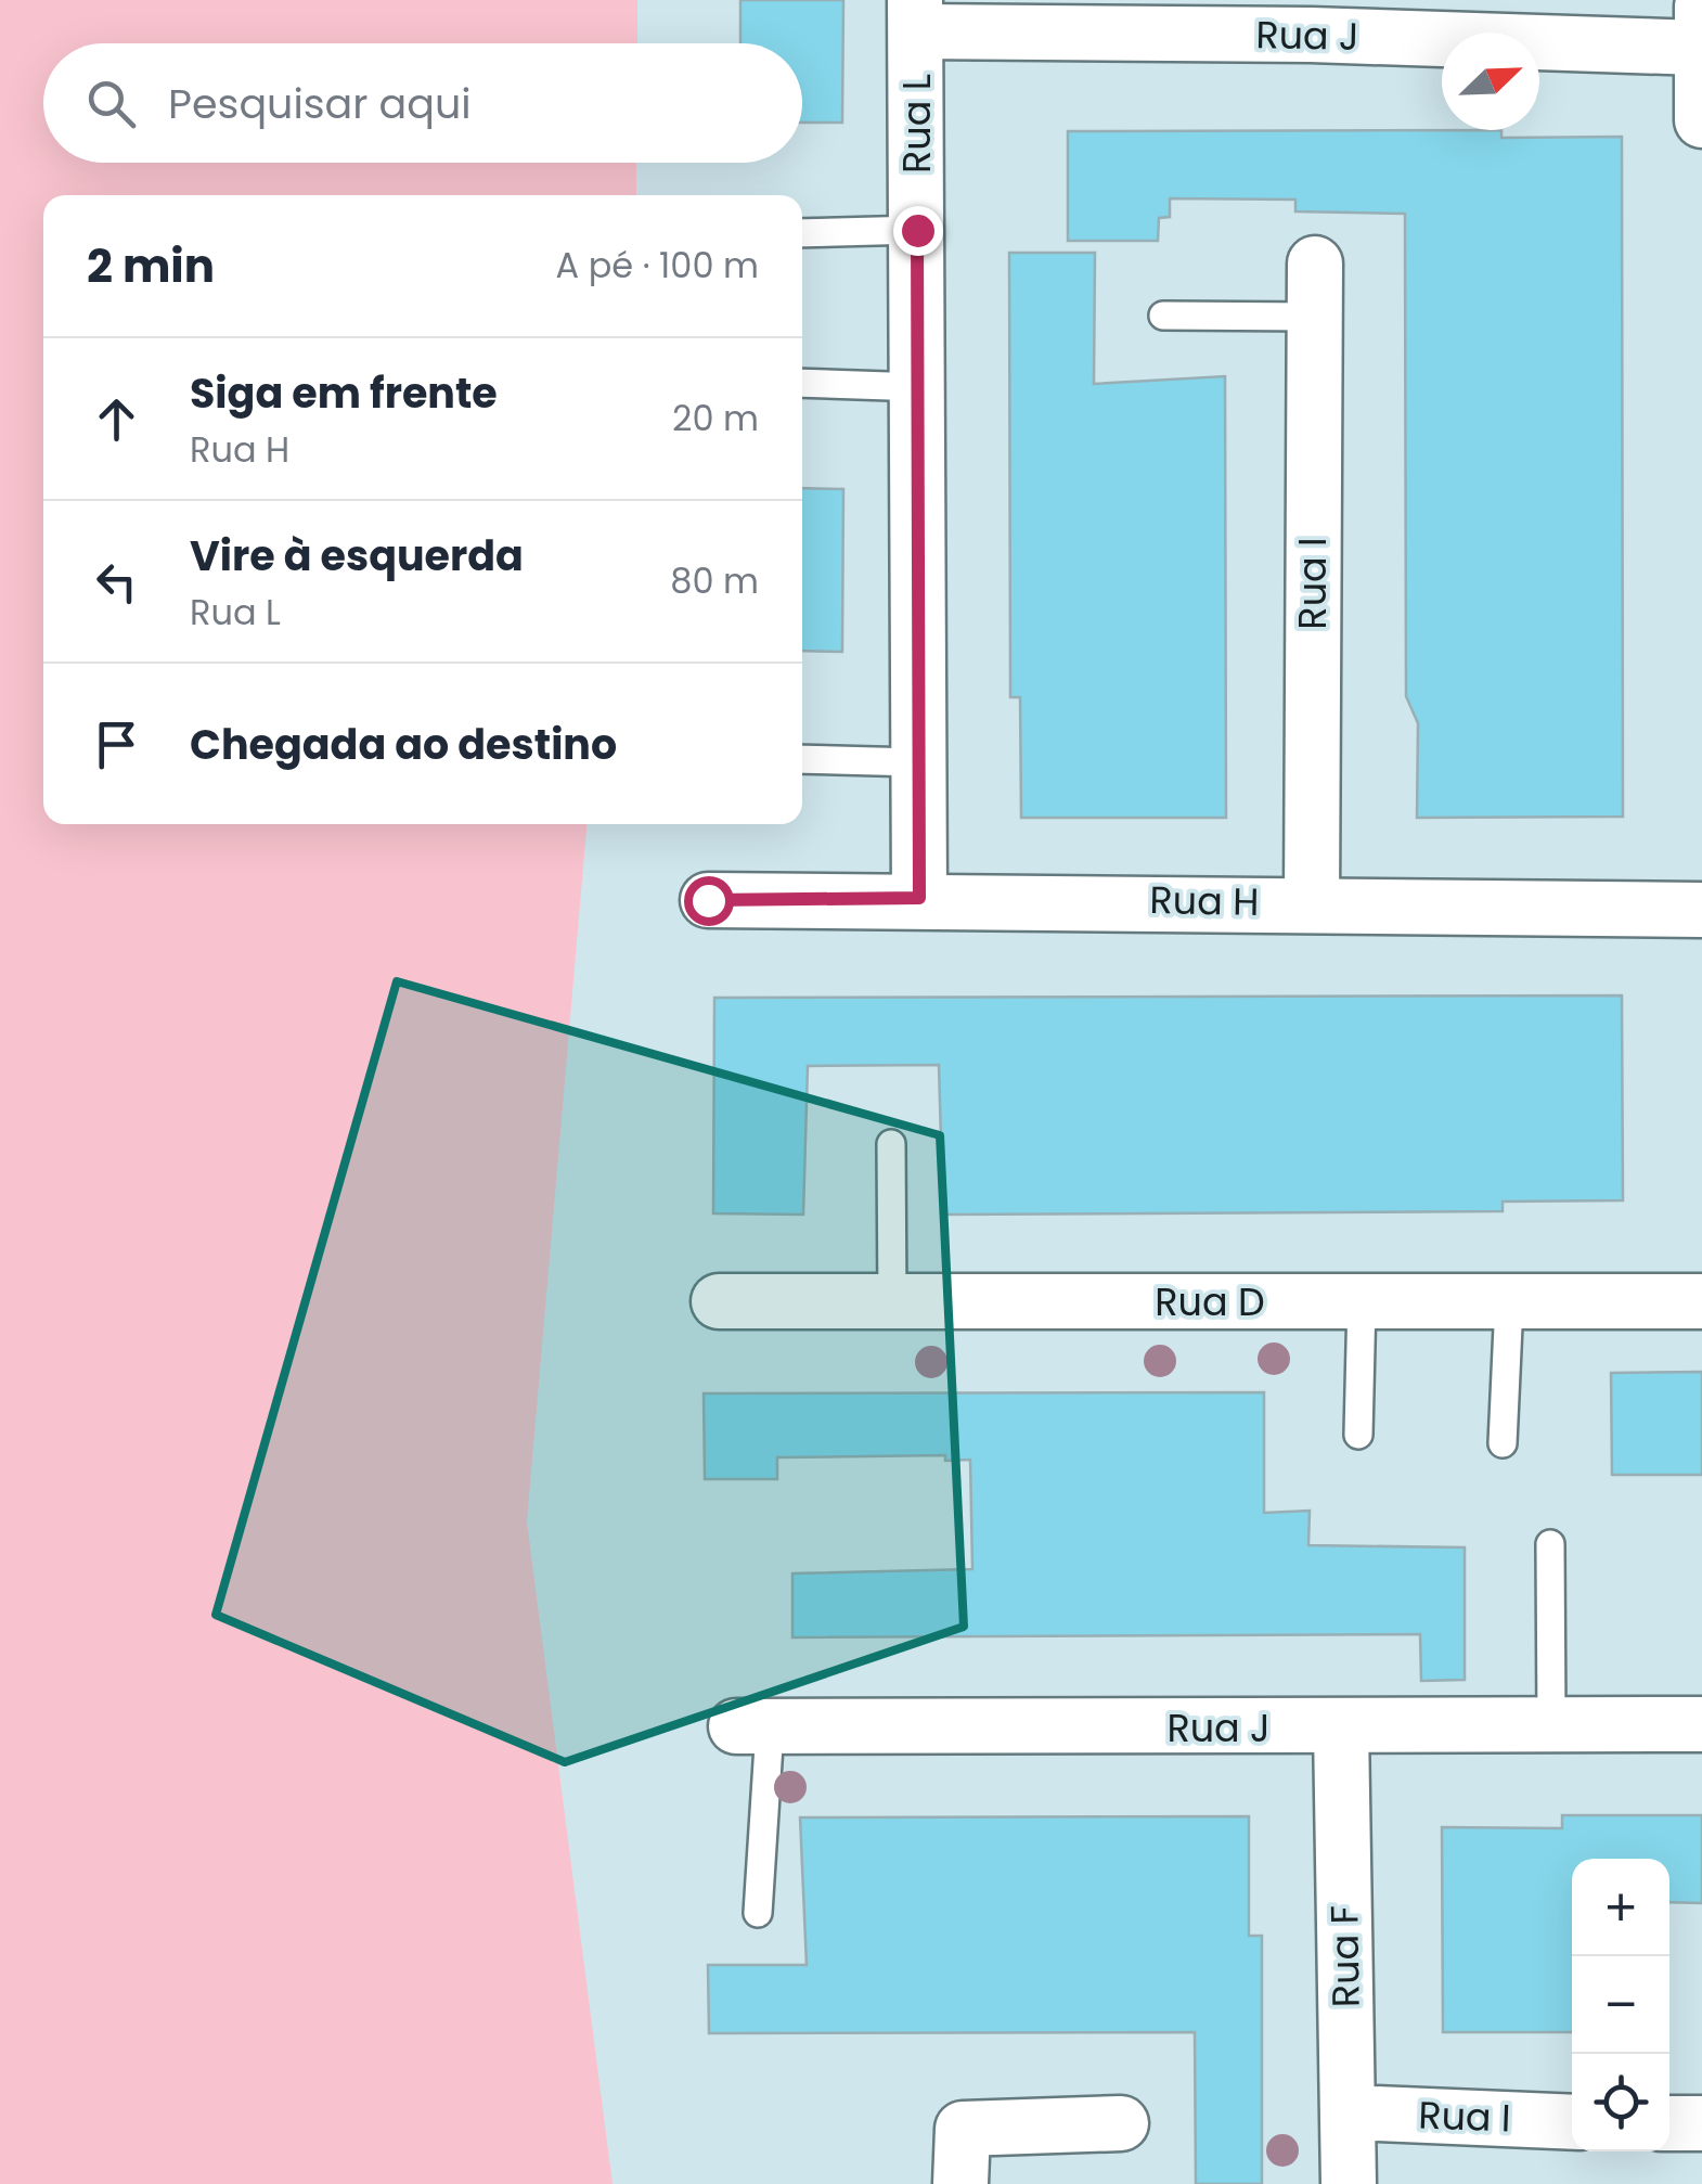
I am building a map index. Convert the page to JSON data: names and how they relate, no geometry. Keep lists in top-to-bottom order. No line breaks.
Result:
{"streets":{"street":["Rua J","Rua L","Rua I","Rua H","Rua D","Rua F"]},"crossings":[["Rua J","Rua L"],["Rua J","Rua F"],["Rua L","Rua H"],["Rua I","Rua H"],["Rua I","Rua F"]],"north":"top right","page":{"search":"Pesquisar aqui","heading":["2 min","A pé · 100 m"],"list":[["Siga em frente","Rua H","20 m"],["Vire à esquerda","Rua L","80 m"],"Chegada ao destino"],"map_buttons":["+","−"]}}
